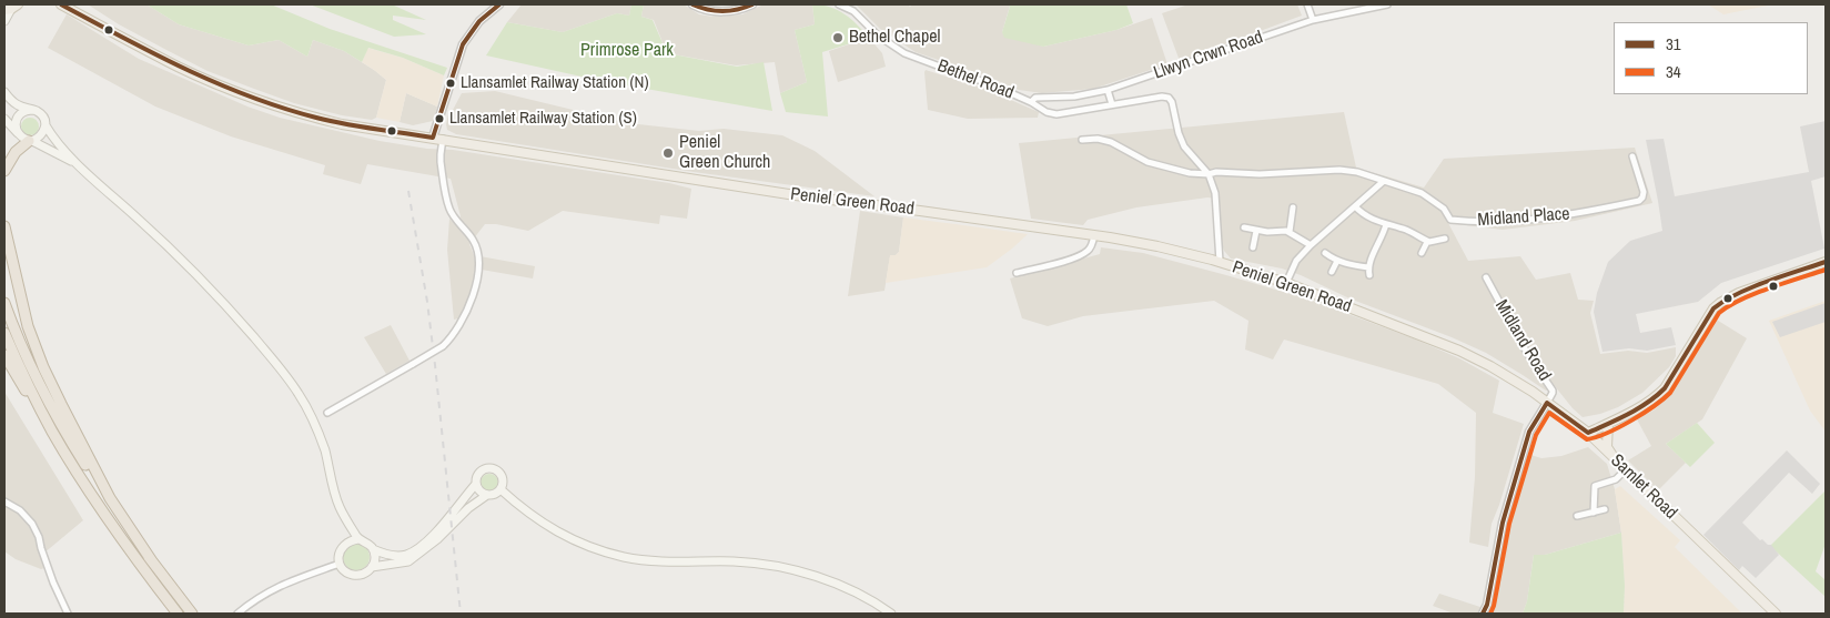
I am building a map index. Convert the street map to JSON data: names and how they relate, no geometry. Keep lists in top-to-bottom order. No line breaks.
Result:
{"streets":{"main road":["Peniel Green Road","Samlet Road"],"street":["Llwyn Crwn Road","Bethel Road","Midland Place","Midland Road"]},"crossings":[["Llwyn Crwn Road","Bethel Road"],["Bethel Road","Midland Place"],["Peniel Green Road","Midland Road"],["Peniel Green Road","Samlet Road"]],"parks":["Primrose Park"],"places":["Bethel Chapel","Llansamlet Railway Station (N)","Llansamlet Railway Station (S)","Peniel Green Church"],"lines":["transit line 31","transit line 34"],"legend":["31","34"]}
